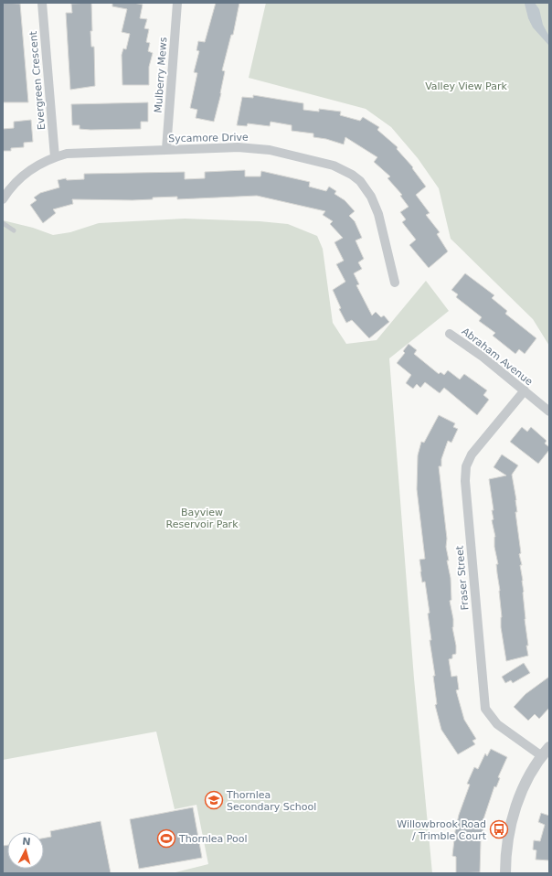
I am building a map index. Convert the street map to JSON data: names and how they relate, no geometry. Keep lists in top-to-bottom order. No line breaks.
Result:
{"streets":{"street":["Mulberry Mews","Evergreen Crescent","Sycamore Drive","Abraham Avenue","Fraser Street"]},"crossings":[["Mulberry Mews","Sycamore Drive"],["Evergreen Crescent","Sycamore Drive"],["Abraham Avenue","Fraser Street"]],"parks":["Valley View Park","Bayview Reservoir Park"],"places":{"school or university":["Thornlea Secondary School"],"bus stop":["Willowbrook Road / Trimble Court"],"sports":["Thornlea Pool"]},"north":"top"}
